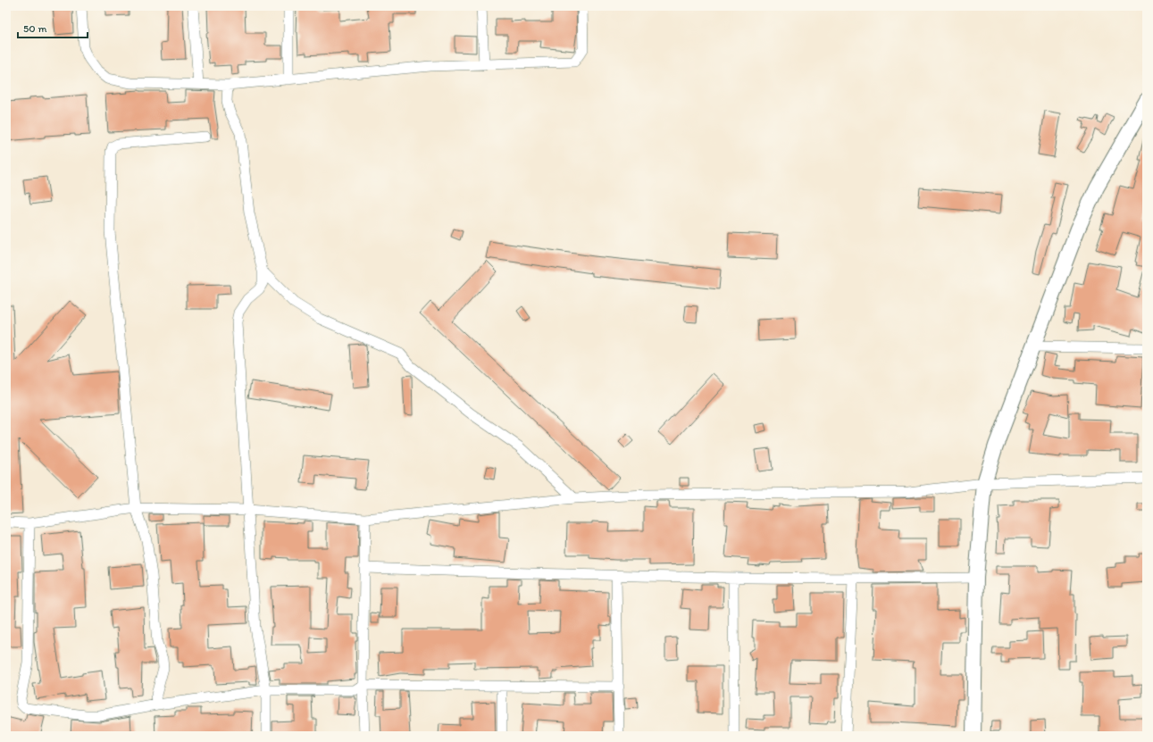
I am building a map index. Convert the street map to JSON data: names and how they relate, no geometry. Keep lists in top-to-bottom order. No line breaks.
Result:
{"scale_bar":"50 m"}
